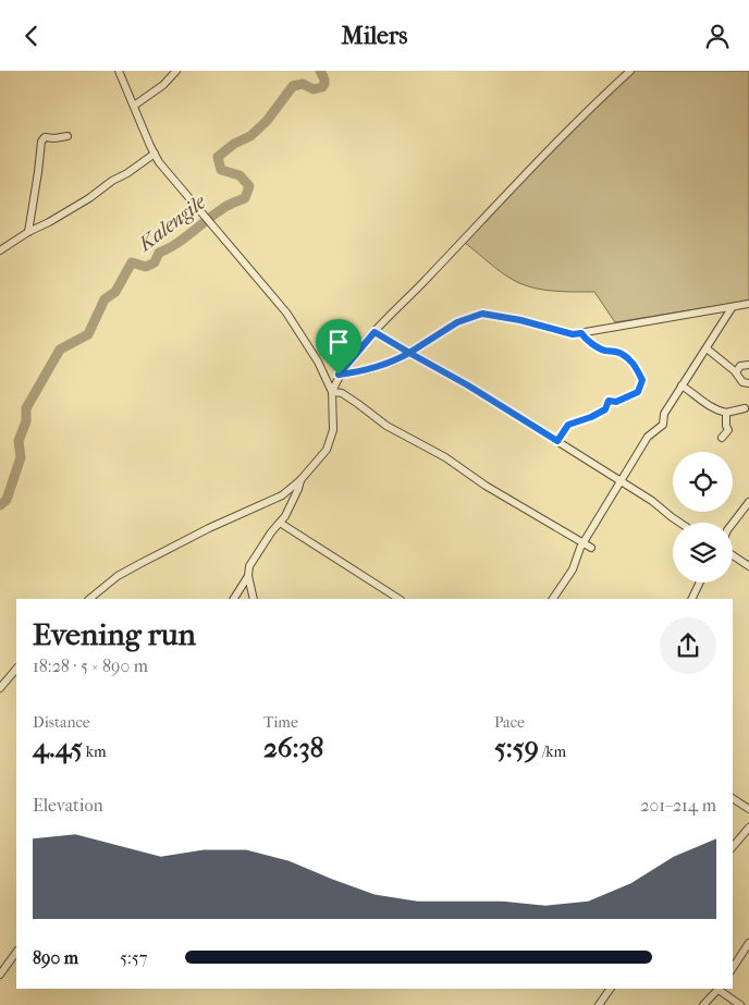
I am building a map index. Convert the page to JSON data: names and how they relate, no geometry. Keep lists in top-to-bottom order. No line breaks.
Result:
{"water":["Kalengile"],"page":{"header":"Milers","heading":["Evening run","18:28 · 5 × 890 m"],"stats":[["Distance","4.45 km"],["Time","26:38"],["Pace","5:59 /km"]],"chart":["Elevation","201–214 m"],"list":[{"name":"890 m","note":"5:57"}]}}
